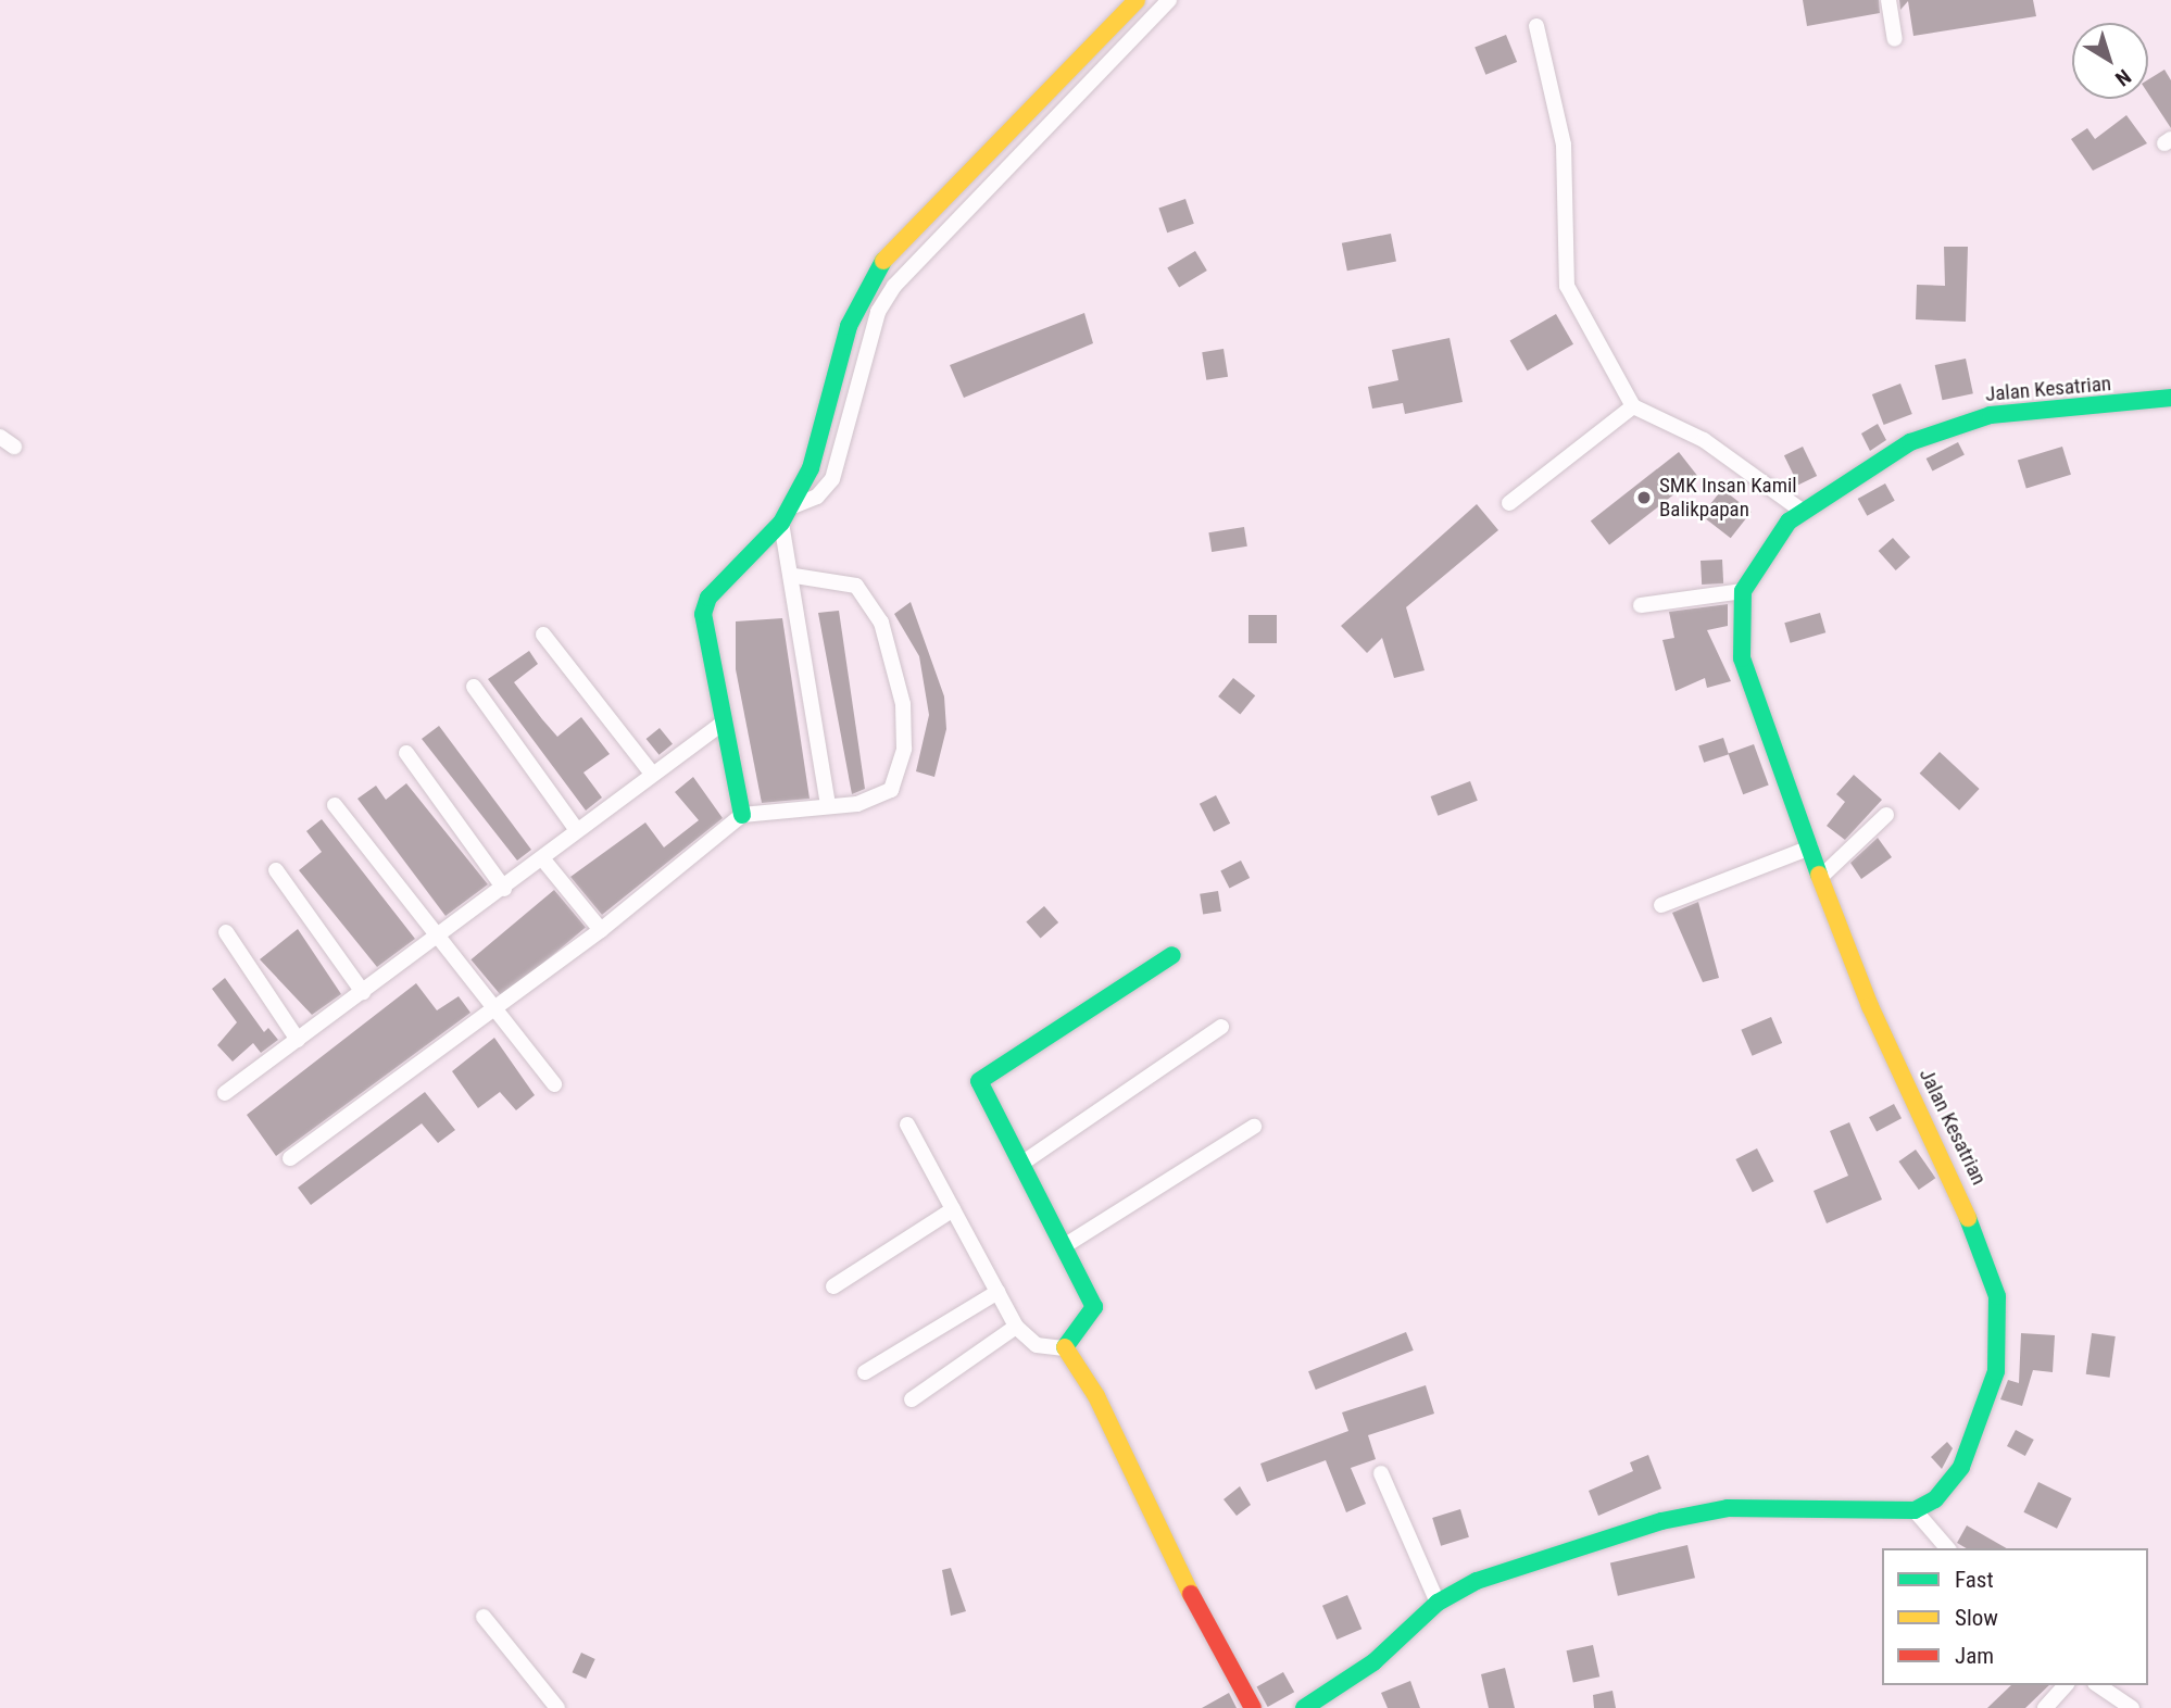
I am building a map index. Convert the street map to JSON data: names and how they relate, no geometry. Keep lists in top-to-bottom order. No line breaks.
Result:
{"streets":{"street":["Jalan Kesatrian"]},"places":["SMK Insan Kamil Balikpapan"],"legend":["Fast","Slow","Jam"],"north":"bottom right"}
